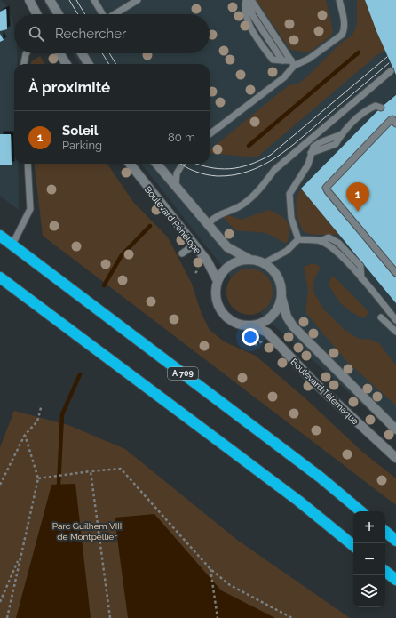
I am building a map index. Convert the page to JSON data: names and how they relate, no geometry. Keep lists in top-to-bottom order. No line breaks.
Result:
{"streets":{"highway":["A 709"],"main road":["Boulevard Pénélope","Boulevard Télémaque"]},"crossings":[["Boulevard Pénélope","Boulevard Télémaque"]],"parks":["Parc Guilhem VIII de Montpellier"],"page":{"search":"Rechercher","heading":"À proximité","list":[{"mark":"1","name":"Soleil","note":"Parking","value":"80 m"}],"pins":"1","map_buttons":["+","−"]}}
